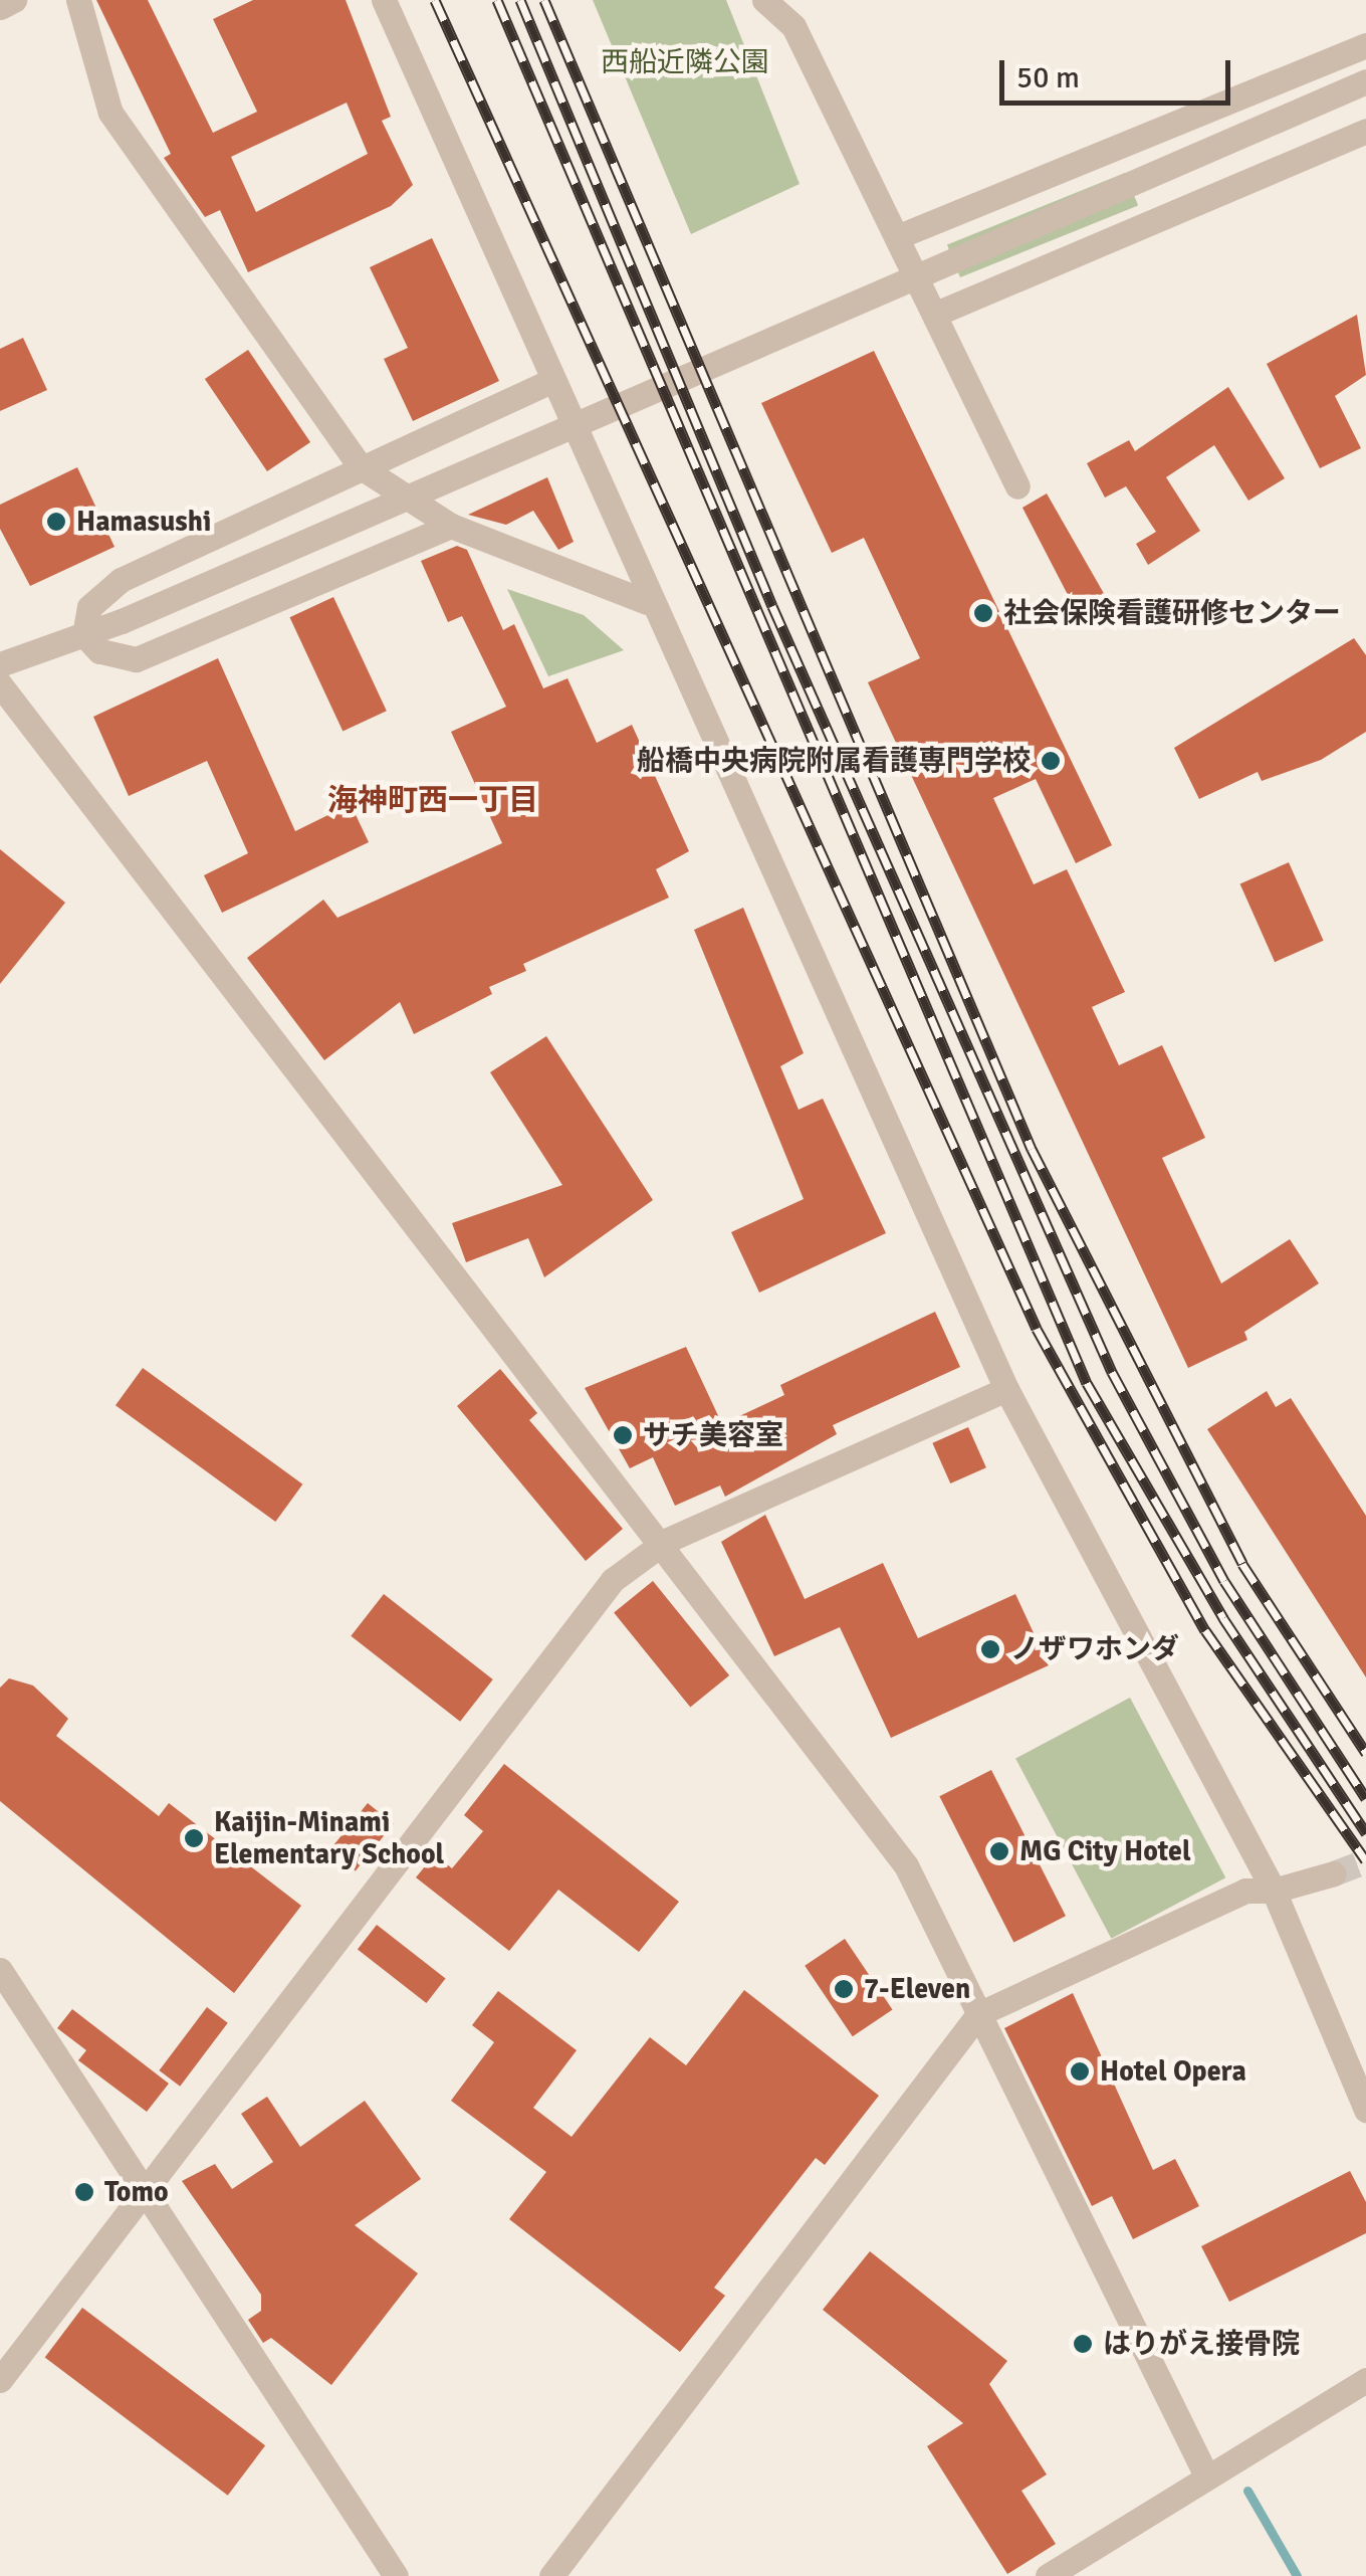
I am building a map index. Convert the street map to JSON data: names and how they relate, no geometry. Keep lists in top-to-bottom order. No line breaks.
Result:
{"districts":["海神町西一丁目"],"parks":["西船近隣公園"],"places":["Hamasushi","社会保険看護研修センター","船橋中央病院附属看護専門学校","サチ美容室","ノザワホンダ","Kaijin-Minami Elementary School","MG City Hotel","7-Eleven","Hotel Opera","Tomo","はりがえ接骨院"],"scale_bar":"50 m"}
